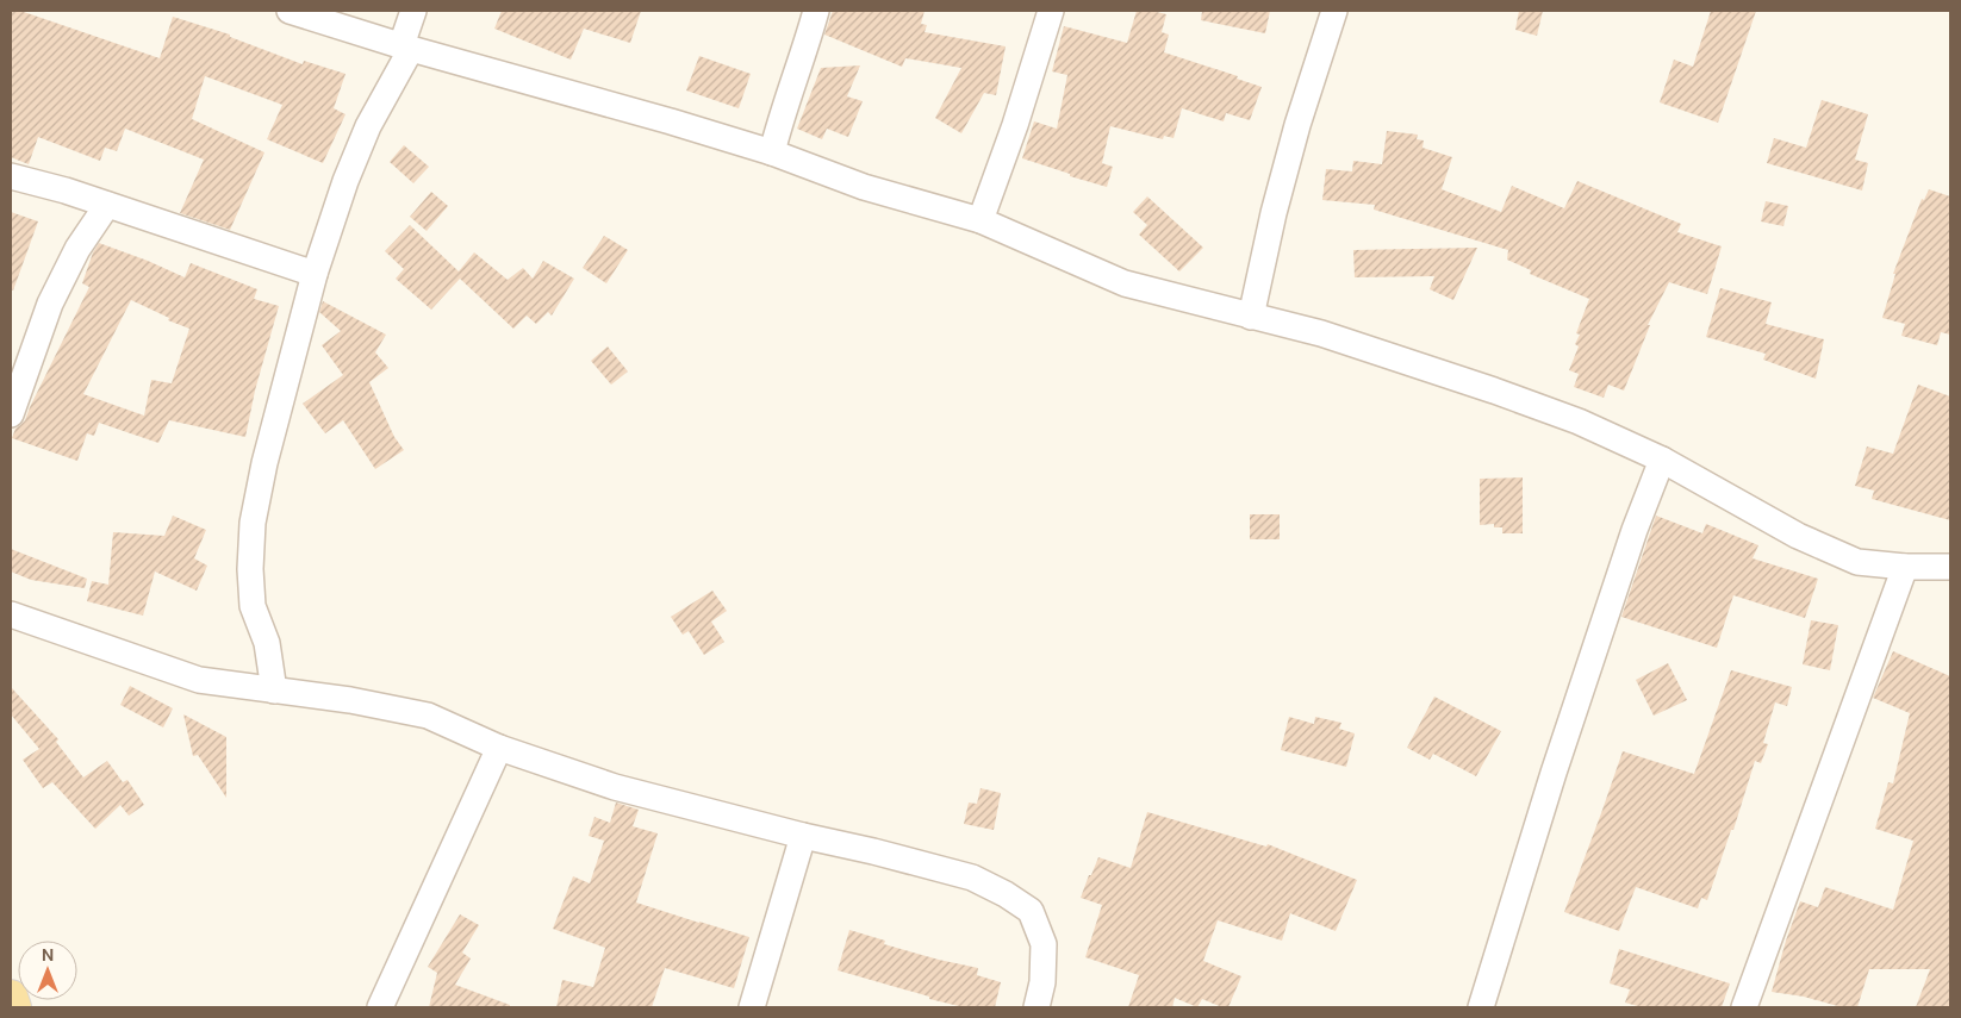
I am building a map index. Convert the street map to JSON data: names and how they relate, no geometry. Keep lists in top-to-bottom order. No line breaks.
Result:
{"north":"top"}
